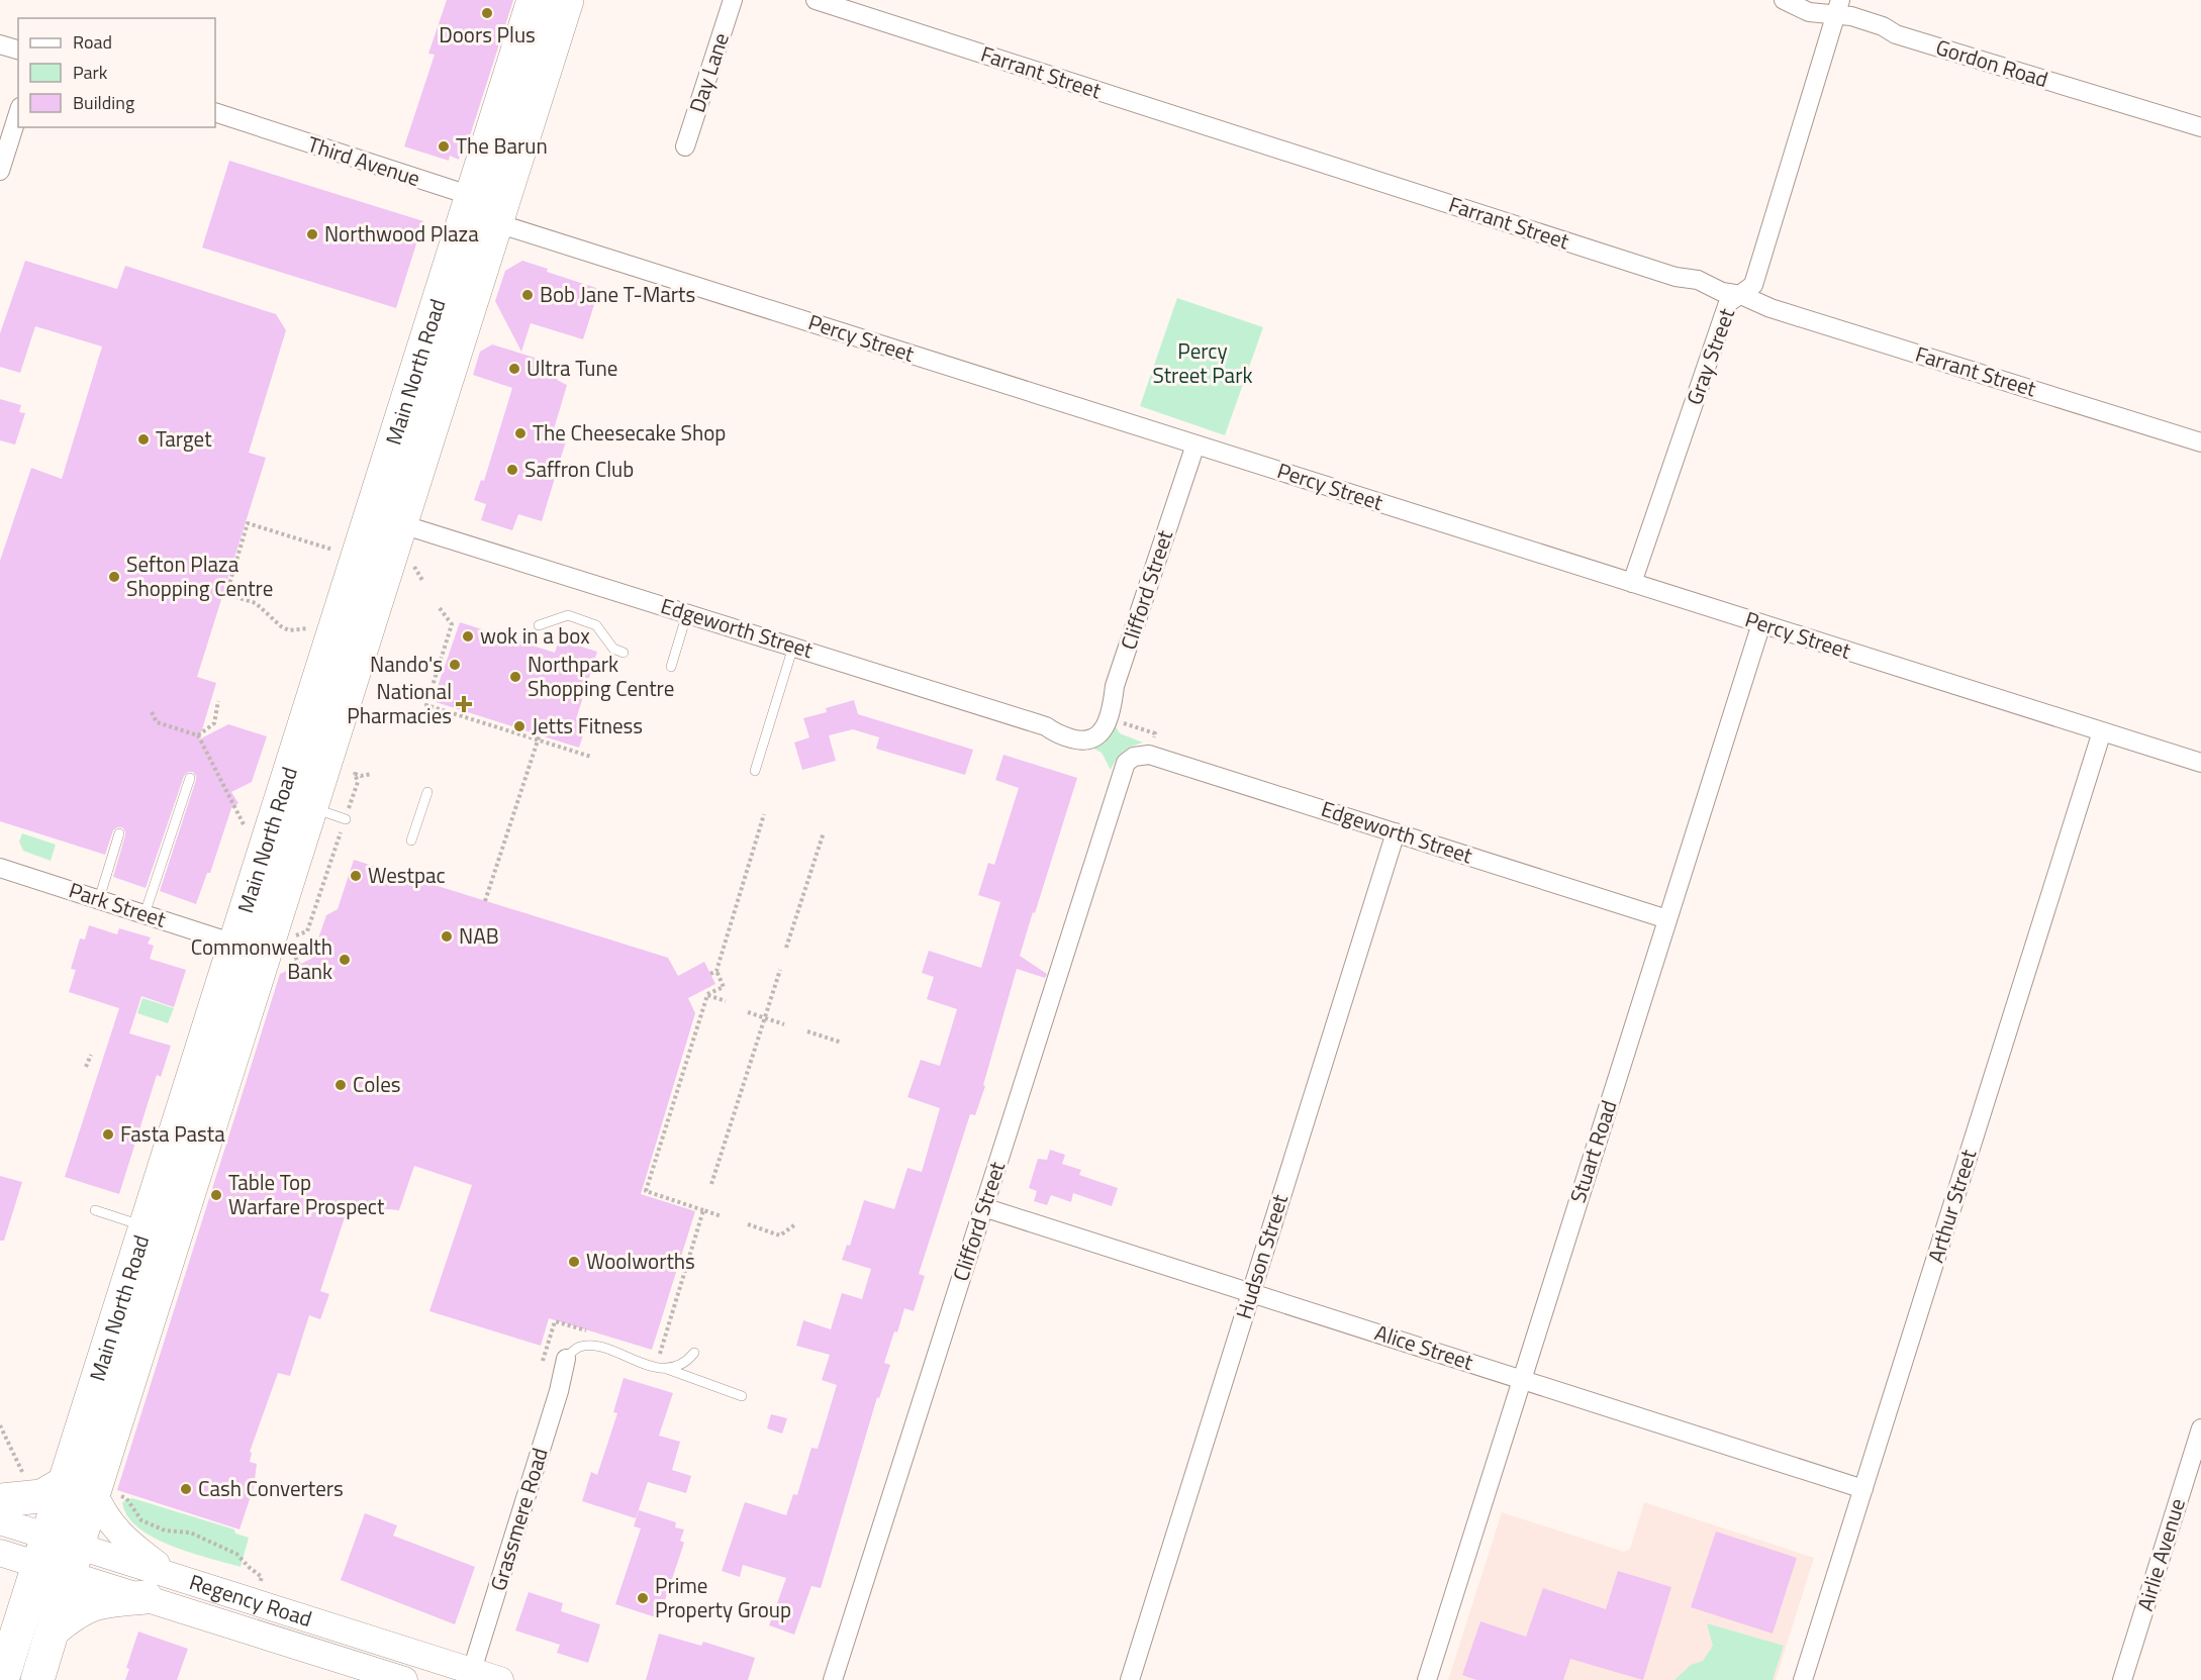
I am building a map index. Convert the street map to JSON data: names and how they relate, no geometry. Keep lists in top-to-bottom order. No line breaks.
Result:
{"streets":{"highway":["Main North Road"],"main road":["Regency Road"],"street":["Gordon Road","Day Lane","Farrant Street","Third Avenue","Percy Street","Gray Street","Clifford Street","Edgeworth Street","Park Street","Stuart Road","Arthur Street","Hudson Street","Alice Street","Grassmere Road","Airlie Avenue"]},"crossings":[["Gordon Road","Gray Street"],["Farrant Street","Gray Street"],["Third Avenue","Main North Road"],["Percy Street","Gray Street"],["Percy Street","Main North Road"],["Percy Street","Clifford Street"],["Percy Street","Stuart Road"],["Percy Street","Arthur Street"],["Main North Road","Edgeworth Street"],["Main North Road","Park Street"],["Main North Road","Regency Road"],["Clifford Street","Edgeworth Street"],["Clifford Street","Alice Street"],["Edgeworth Street","Stuart Road"],["Edgeworth Street","Hudson Street"],["Stuart Road","Alice Street"],["Arthur Street","Alice Street"],["Hudson Street","Alice Street"],["Grassmere Road","Regency Road"]],"parks":["Percy Street Park"],"places":{"other":["Doors Plus","The Barun","Northwood Plaza","Bob Jane T-Marts","Ultra Tune","The Cheesecake Shop","Target","Saffron Club","Sefton Plaza Shopping Centre","wok in a box","Nando's","Northpark Shopping Centre","Jetts Fitness","Westpac","NAB","Commonwealth Bank","Coles","Fasta Pasta","Table Top Warfare Prospect","Woolworths","Cash Converters","Prime Property Group"],"health":["National Pharmacies"]},"legend":["Road","Park","Building"]}
